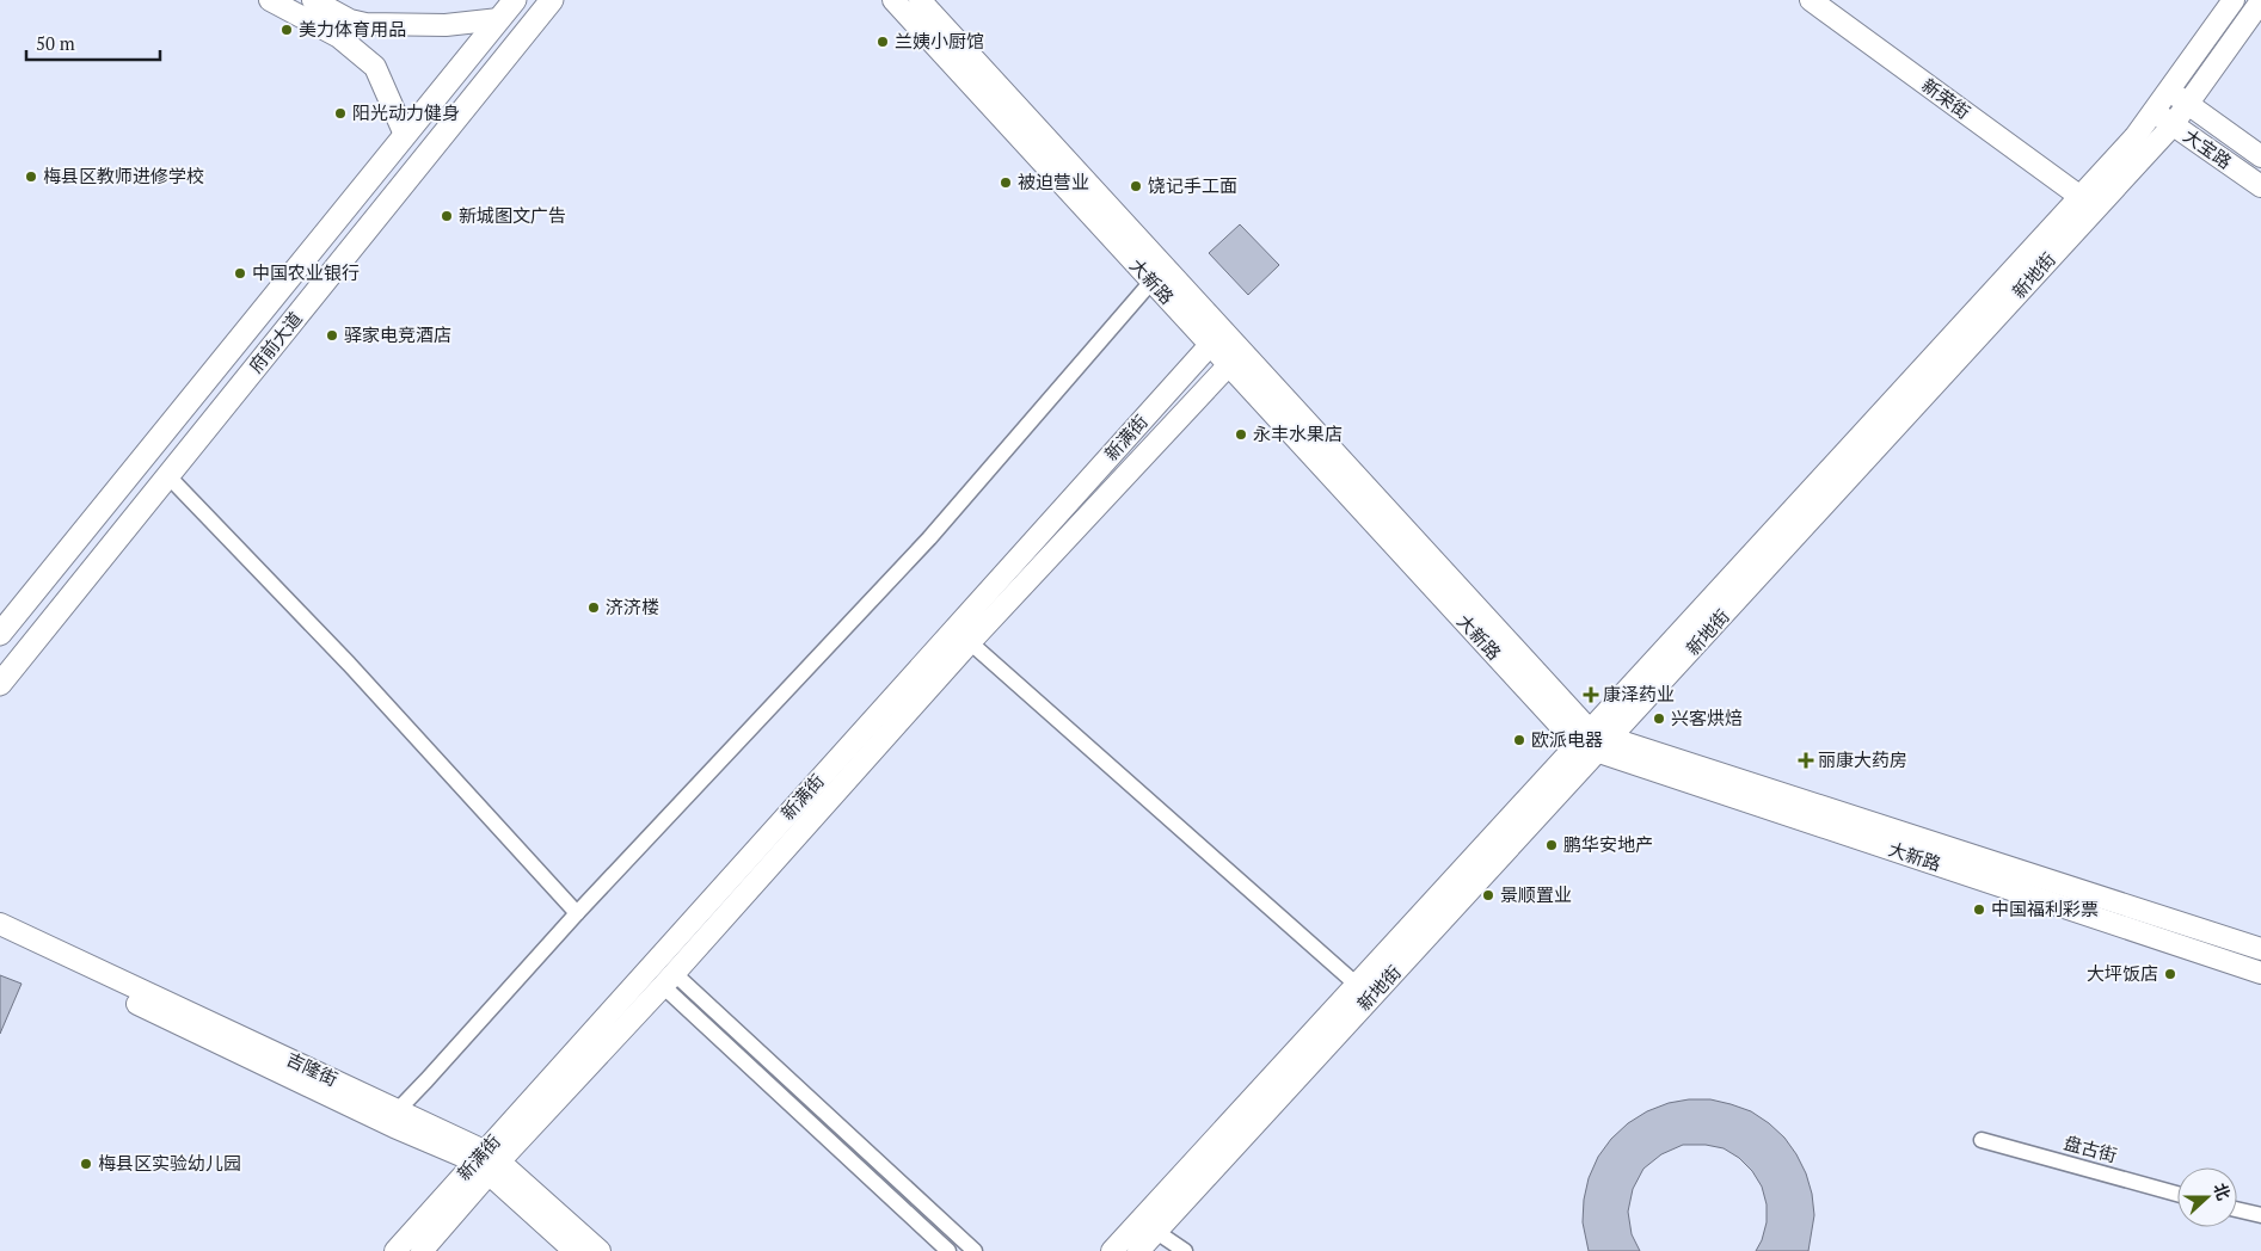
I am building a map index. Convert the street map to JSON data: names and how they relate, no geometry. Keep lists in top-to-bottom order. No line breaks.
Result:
{"streets":{"main road":["府前大道"],"street":["新荣街","大宝路","新地街","大新路","新满街","吉隆街","盘古街"]},"crossings":[["新荣街","新地街"],["大宝路","新地街"],["新地街","大新路"],["大新路","新满街"],["新满街","吉隆街"]],"places":{"other":["美力体育用品","兰姨小厨馆","阳光动力健身","梅县区教师进修学校","被迫营业","饶记手工面","新城图文广告","中国农业银行","驿家电竞酒店","永丰水果店","济济楼","兴客烘焙","欧派电器","鹏华安地产","景顺置业","中国福利彩票","大坪饭店","梅县区实验幼儿园"],"health":["康泽药业","丽康大药房"]},"scale_bar":"50 m","north":"right"}
